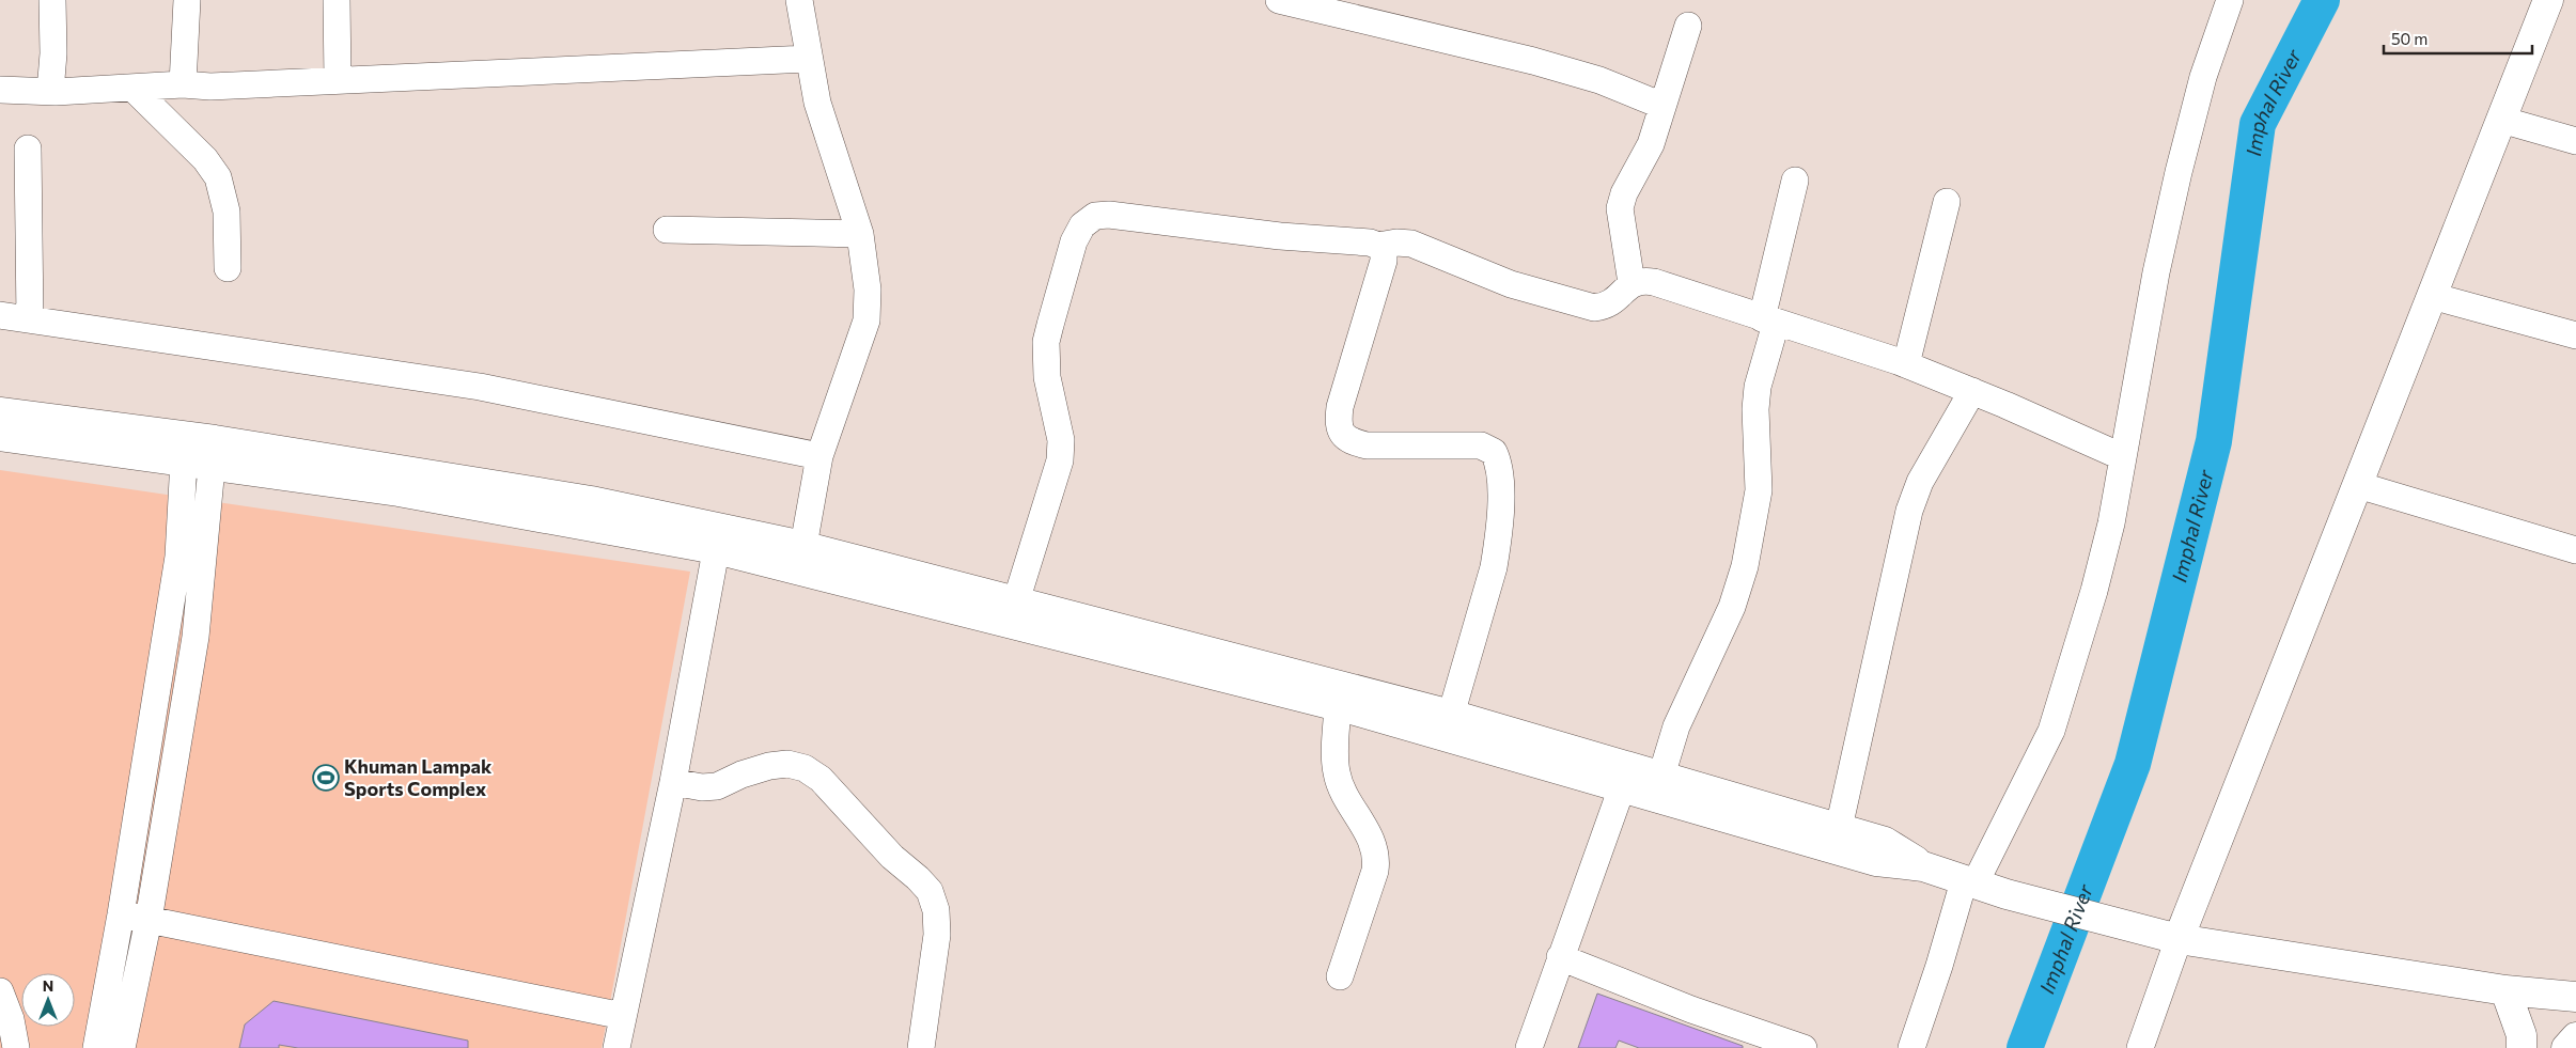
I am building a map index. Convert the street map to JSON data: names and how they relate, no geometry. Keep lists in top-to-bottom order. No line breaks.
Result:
{"water":["Imphal River"],"places":{"sports":["Khuman Lampak Sports Complex"]},"scale_bar":"50 m","north":"top"}
